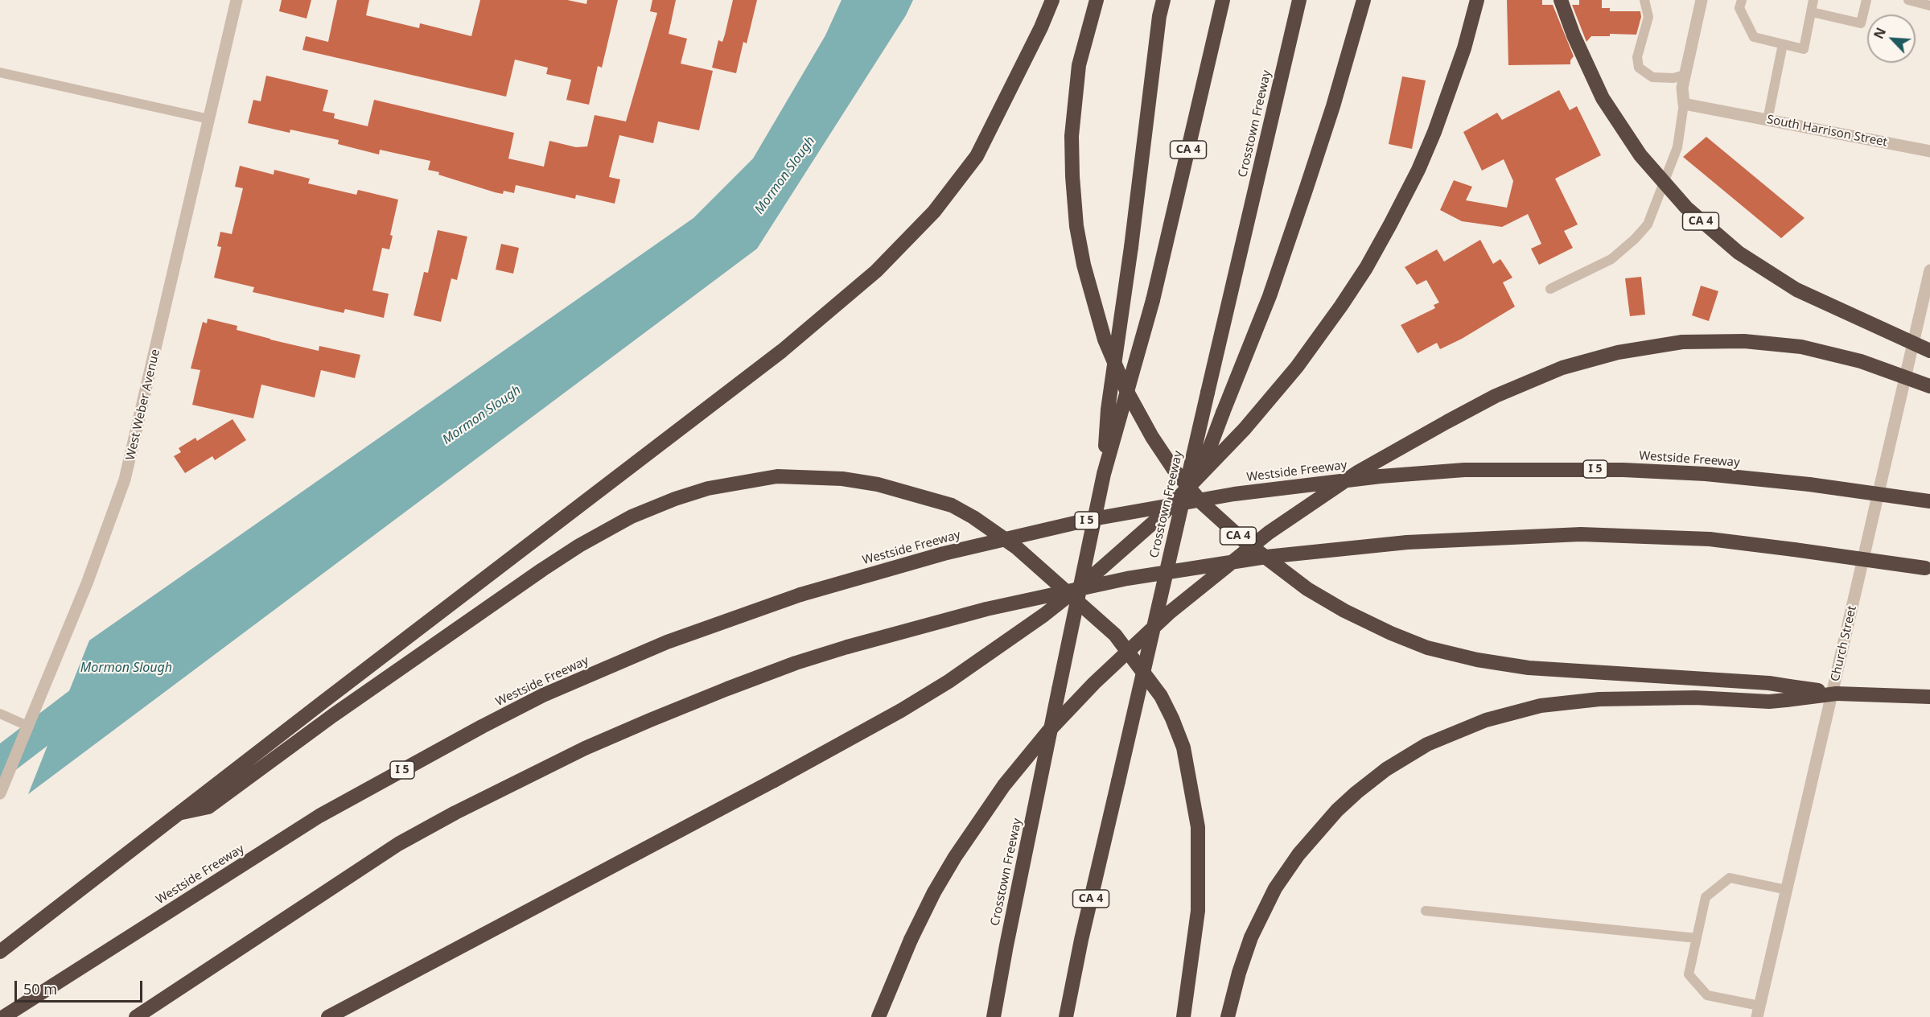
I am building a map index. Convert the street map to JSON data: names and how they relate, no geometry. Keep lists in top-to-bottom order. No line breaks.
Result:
{"streets":{"highway":["Crosstown Freeway","CA 4","Westside Freeway","I 5"],"street":["South Harrison Street","West Weber Avenue","Church Street"]},"water":["Mormon Slough"],"scale_bar":"50 m","north":"top left"}
